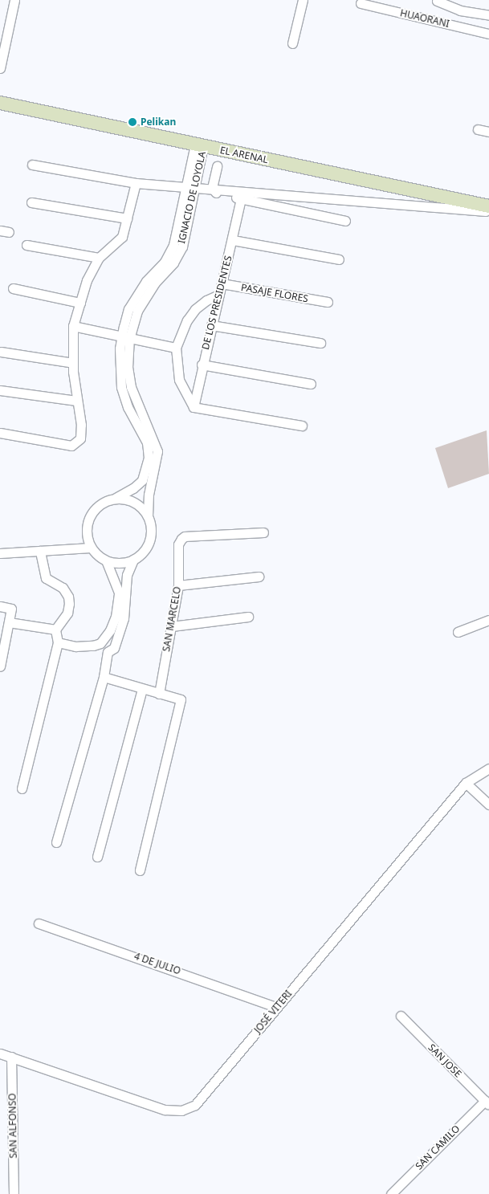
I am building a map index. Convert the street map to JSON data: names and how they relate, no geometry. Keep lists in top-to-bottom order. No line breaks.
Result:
{"streets":{"street":["HUAORANI","EL ARENAL","IGNACIO DE LOYOLA","PASAJE FLORES","DE LOS PRESIDENTES","SAN MARCELO","4 DE JULIO","JOSÉ VITERI","SAN JOSE","SAN ALFONSO","SAN CAMILO"]},"crossings":[["EL ARENAL","IGNACIO DE LOYOLA"],["PASAJE FLORES","DE LOS PRESIDENTES"],["4 DE JULIO","JOSÉ VITERI"],["JOSÉ VITERI","SAN ALFONSO"],["SAN JOSE","SAN CAMILO"]],"places":["Pelikan"]}
